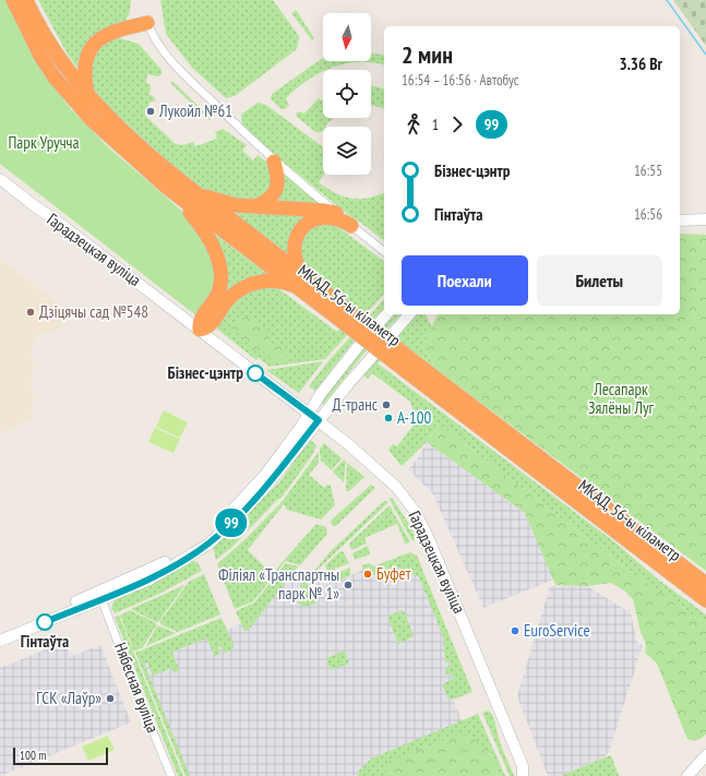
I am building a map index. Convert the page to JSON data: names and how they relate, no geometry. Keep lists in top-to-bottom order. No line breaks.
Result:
{"streets":{"highway":["МКАД, 56-ы кіламетр"],"main road":["Гарадзецкая вуліца"],"street":["Нябесная вуліца"]},"parks":["Парк Уручча","Лесапарк Зялёны Луг"],"places":["Лукойл №61","Дзіцячы сад №548","Бізнес-цэнтр","Д-транс","A-100","Буфет","Філіял «Транспартны парк № 1»","Гінтаўта","EuroService","ГСК «Лаўр»"],"lines":["bus line 99"],"scale_bar":"100 m","north":"bottom","page":{"on_map":"99","heading":["2 мин","16:54 – 16:56 · Автобус","3.36 Br"],"legs":["1","99"],"list":[{"name":"Бізнес-цэнтр","value":"16:55"},{"name":"Гінтаўта","value":"16:56"}],"buttons":["Поехали","Билеты"],"scale":"100 m"}}
